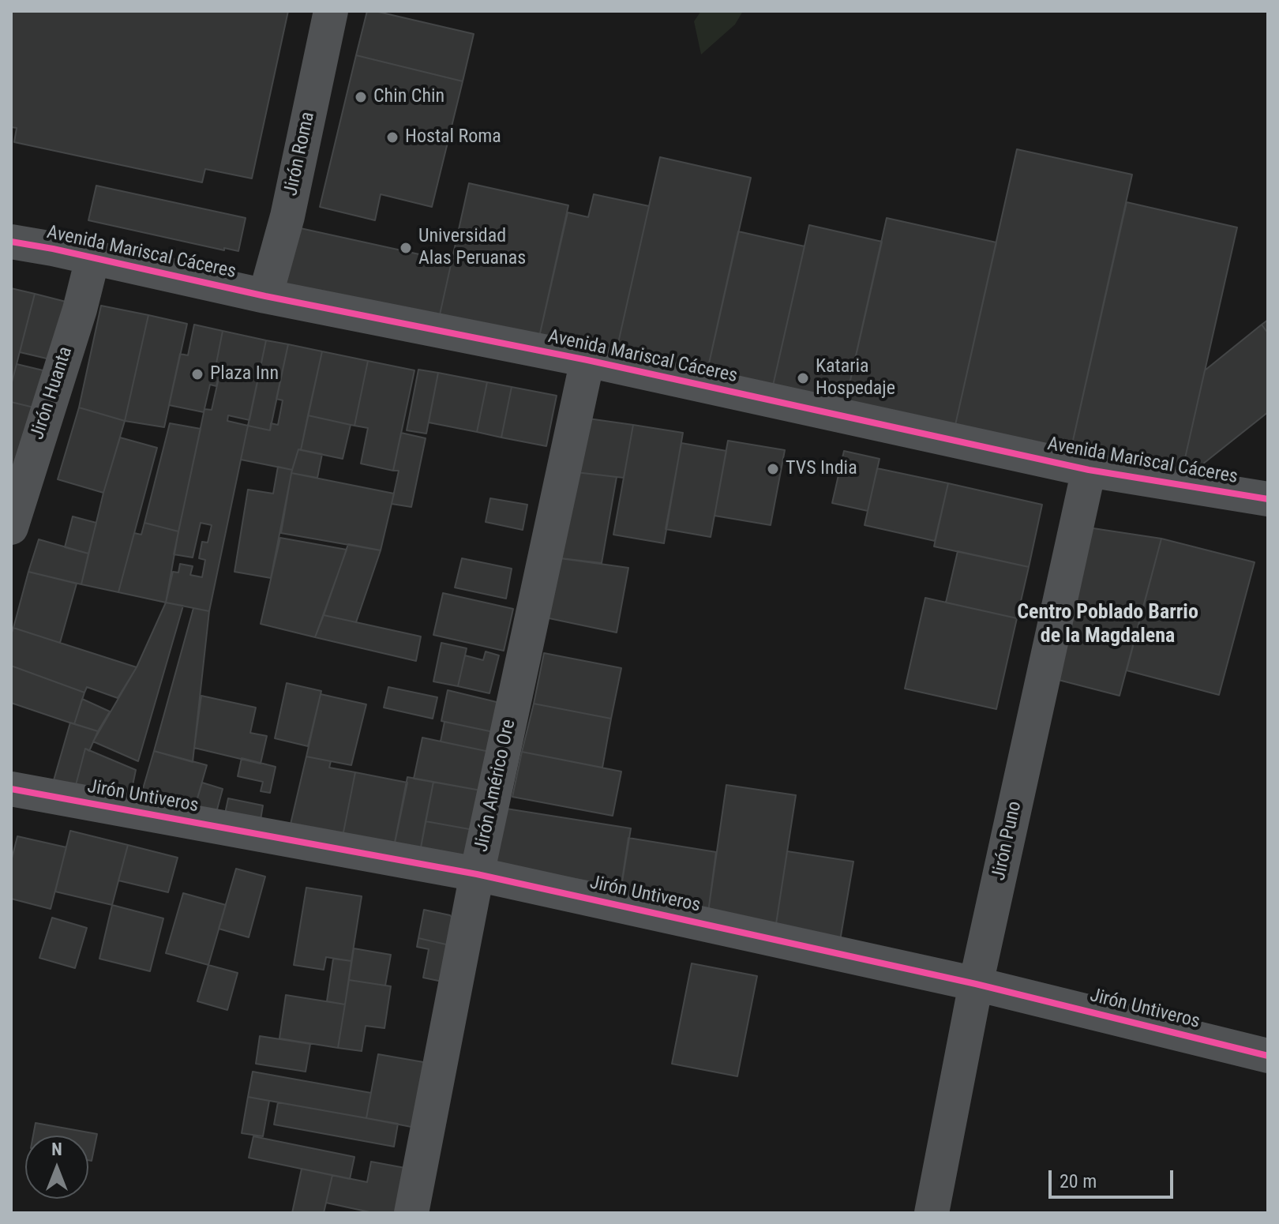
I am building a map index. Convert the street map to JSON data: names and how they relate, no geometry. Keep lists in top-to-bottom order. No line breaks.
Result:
{"streets":{"street":["Jirón Roma","Avenida Mariscal Cáceres","Jirón Huanta","Jirón Américo Ore","Jirón Untiveros","Jirón Puno"]},"crossings":[["Jirón Roma","Avenida Mariscal Cáceres"],["Avenida Mariscal Cáceres","Jirón Huanta"],["Avenida Mariscal Cáceres","Jirón Américo Ore"],["Avenida Mariscal Cáceres","Jirón Puno"],["Jirón Américo Ore","Jirón Untiveros"],["Jirón Untiveros","Jirón Puno"]],"districts":["Centro Poblado Barrio de la Magdalena"],"places":["Chin Chin","Hostal Roma","Universidad Alas Peruanas","Plaza Inn","Kataria Hospedaje","TVS India"],"scale_bar":"20 m","north":"top"}
